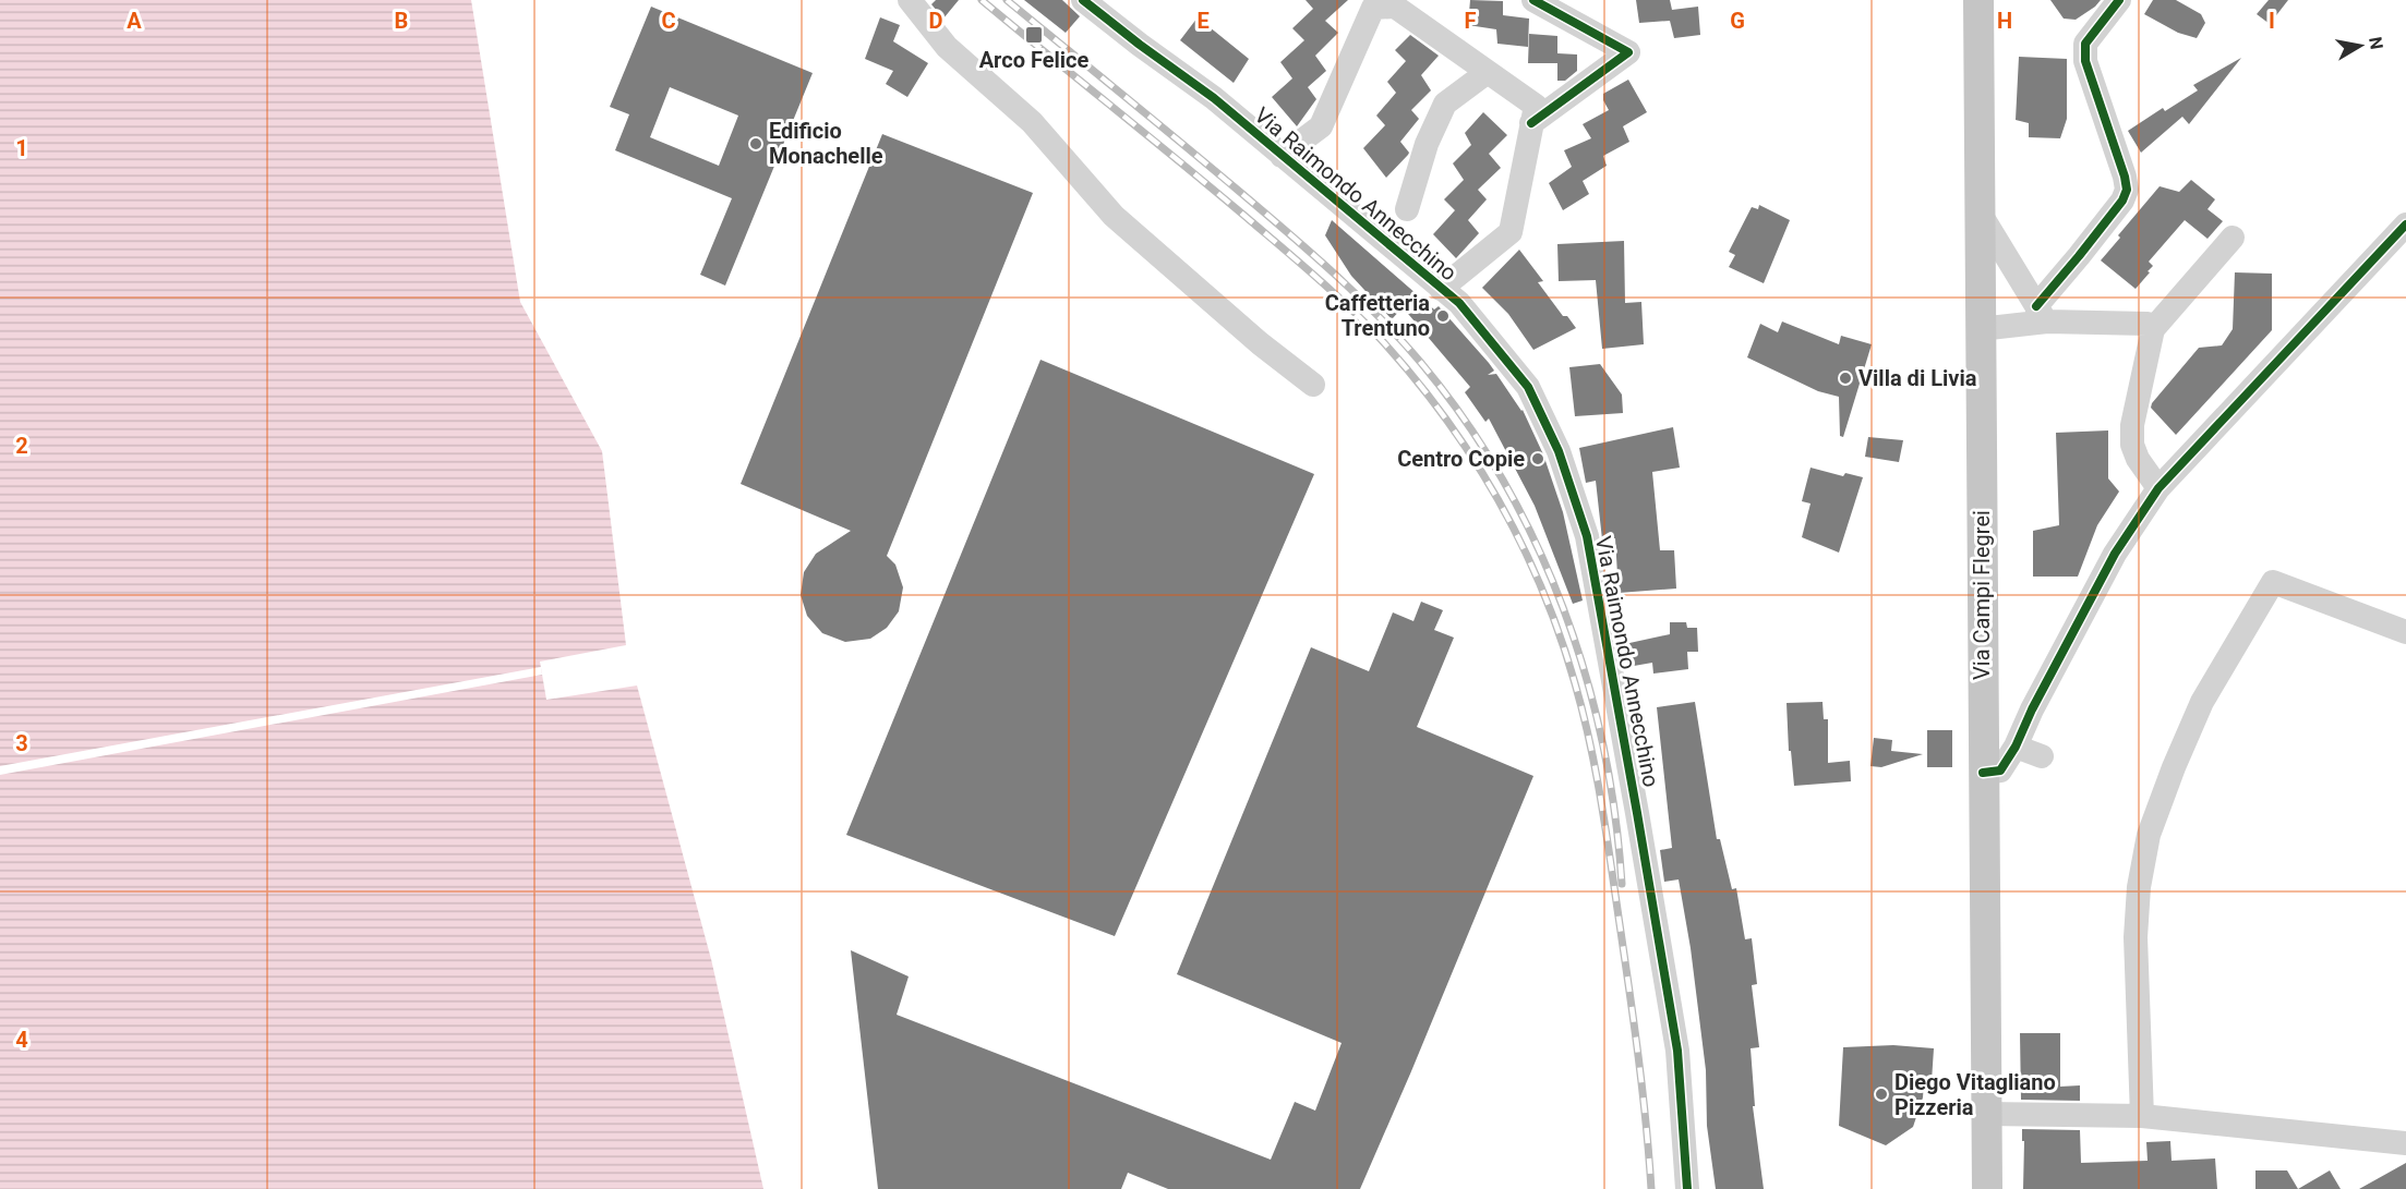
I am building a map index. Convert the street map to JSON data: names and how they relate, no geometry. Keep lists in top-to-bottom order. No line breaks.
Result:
{"streets":{"main road":["Via Campi Flegrei"],"street":["Via Raimondo Annecchino"]},"places":{"transit":["Arco Felice"],"other":["Edificio Monachelle","Caffetteria Trentuno","Villa di Livia","Centro Copie","Diego Vitagliano Pizzeria"]},"north":"right","grid":{"columns":["A","B","C","D","E","F","G","H","I"],"rows":["1","2","3","4"]}}
